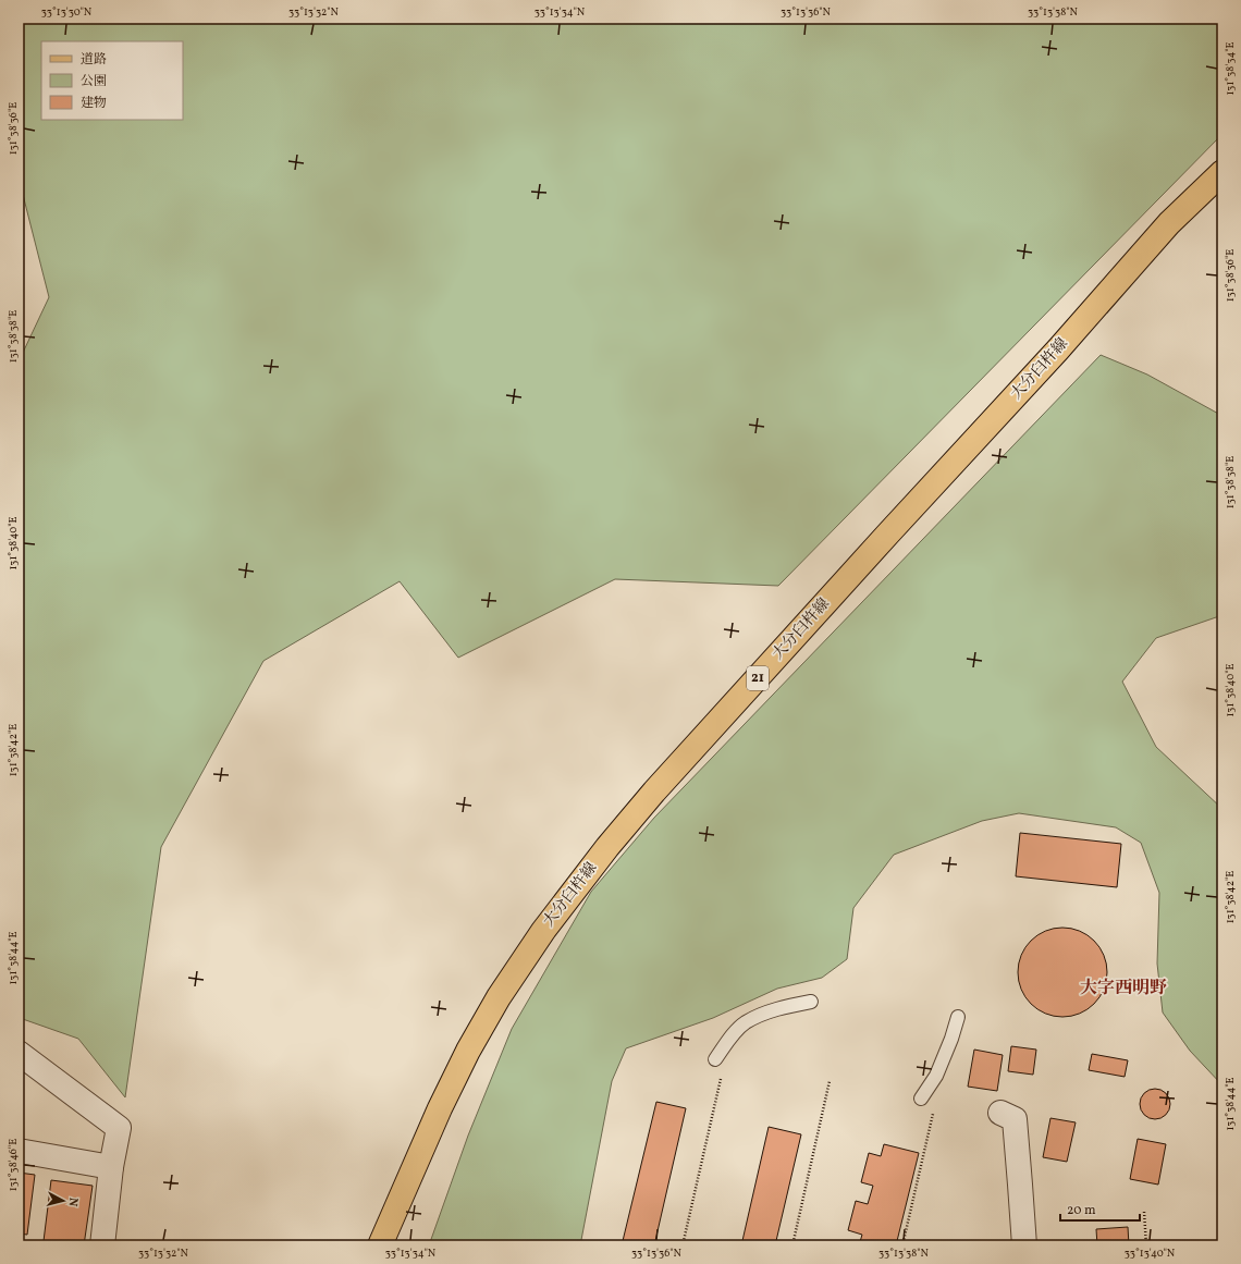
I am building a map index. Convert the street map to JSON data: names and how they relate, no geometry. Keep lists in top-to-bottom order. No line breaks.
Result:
{"streets":{"main road":["大分臼杵線","21"]},"districts":["大字西明野"],"legend":["道路","公園","建物"],"scale_bar":"20 m","north":"right","coordinates":["33°13'30\"N","33°13'32\"N","33°13'34\"N","33°13'36\"N","33°13'38\"N","131°38'34\"E","131°38'36\"E","131°38'38\"E","131°38'40\"E","131°38'42\"E","131°38'44\"E","131°38'46\"E","33°13'40\"N"]}
